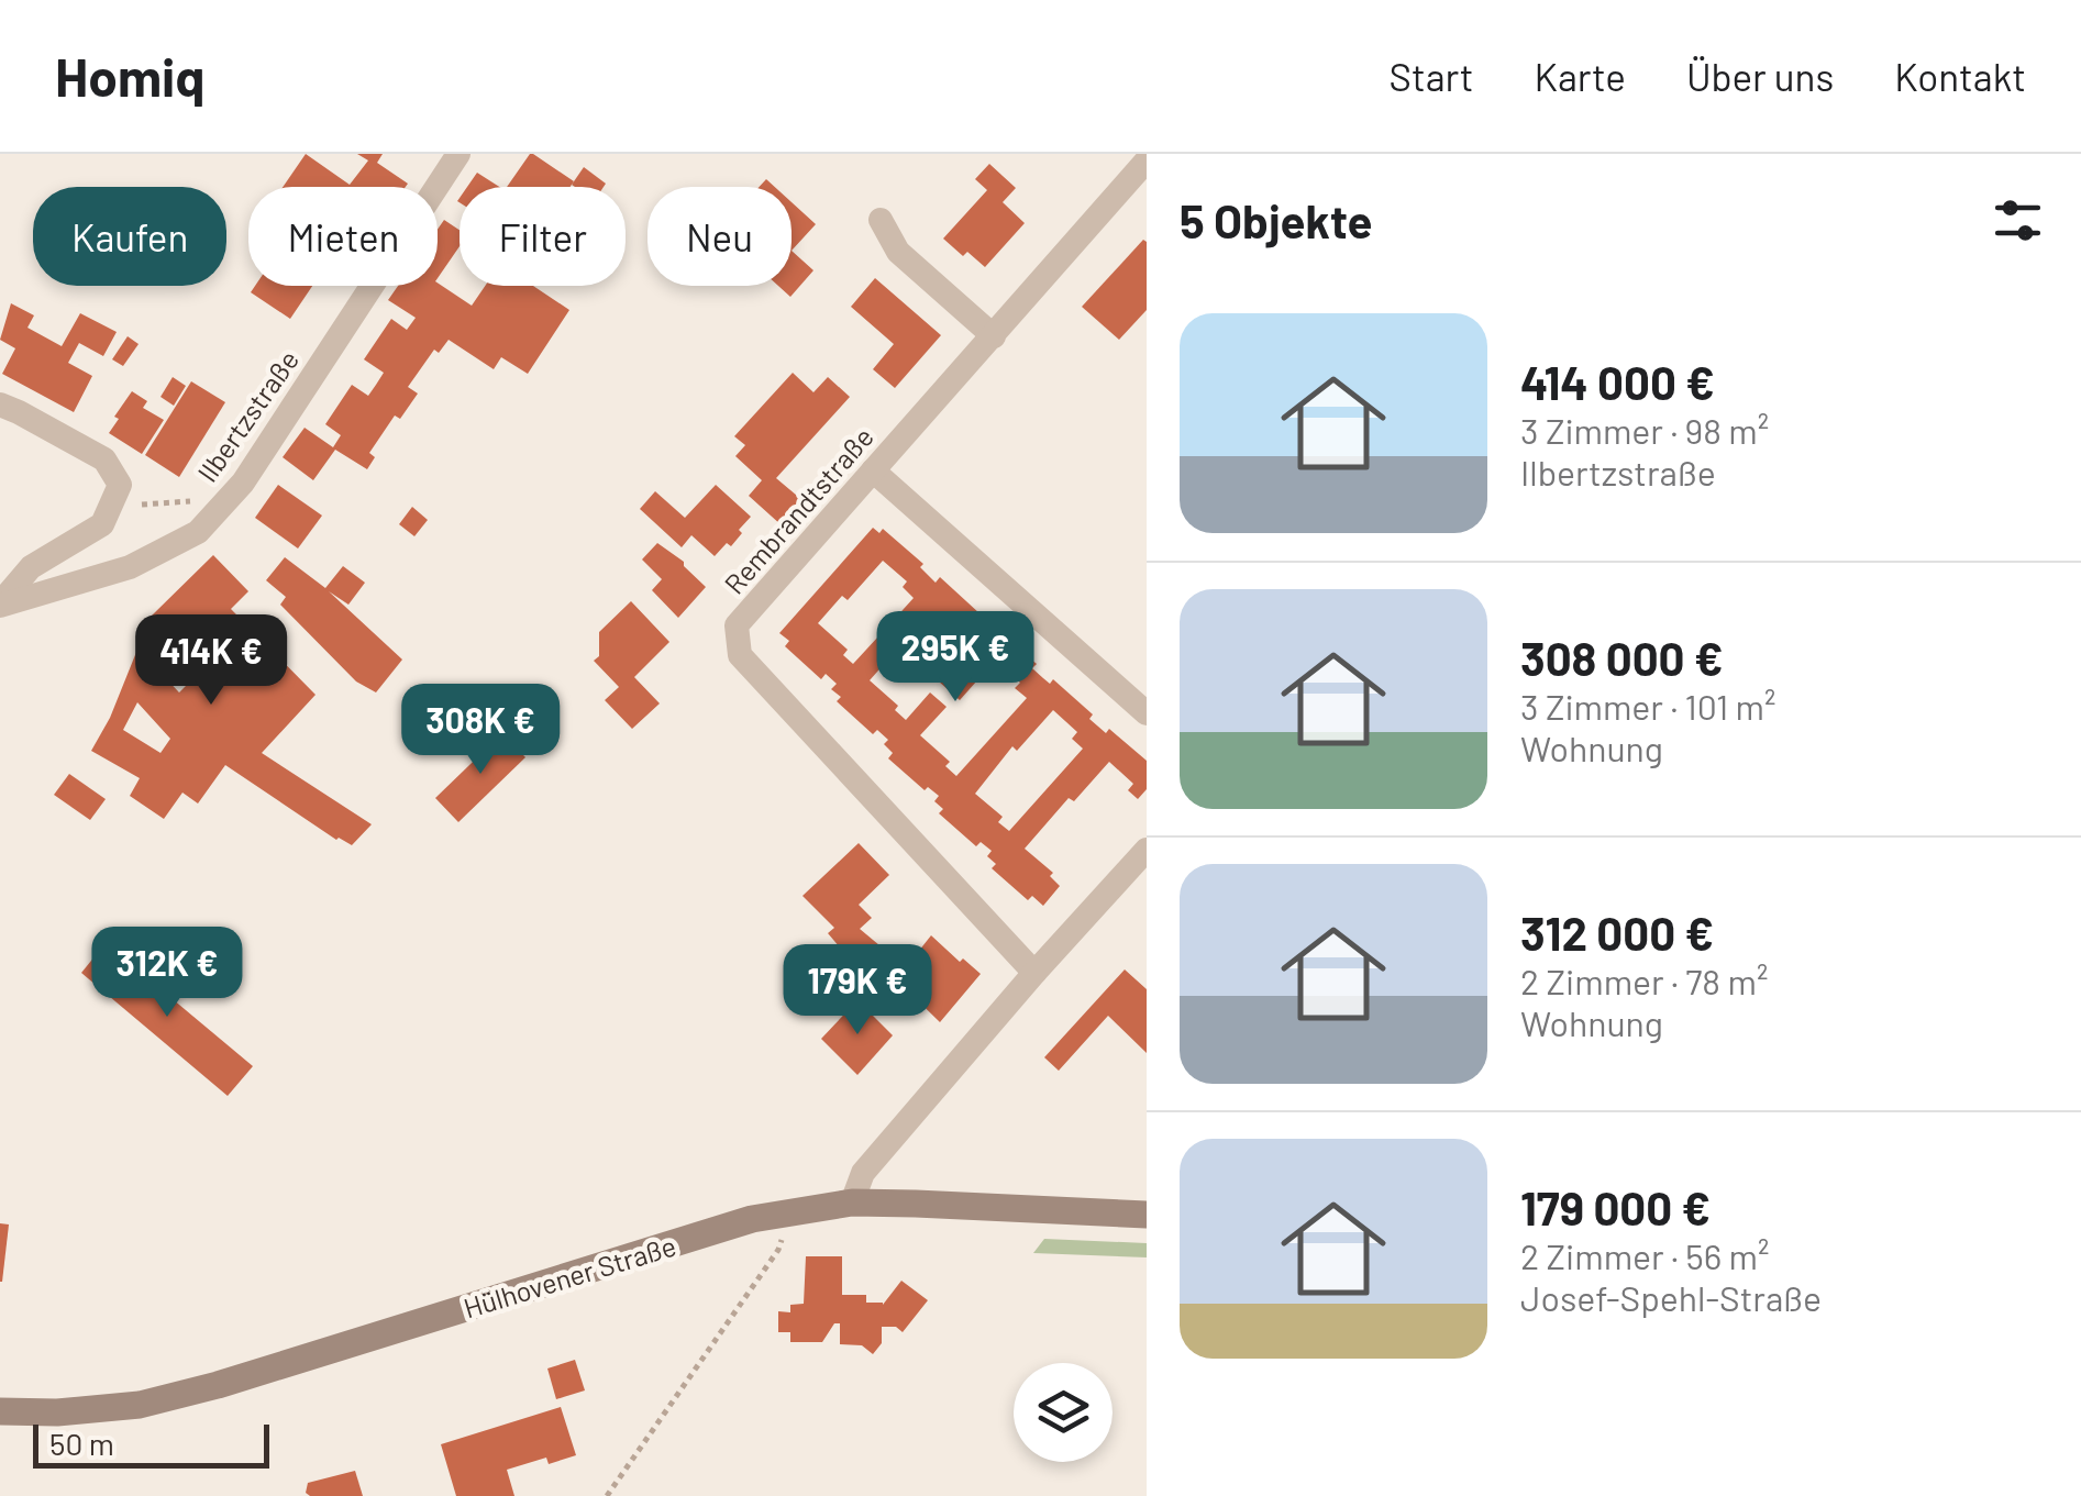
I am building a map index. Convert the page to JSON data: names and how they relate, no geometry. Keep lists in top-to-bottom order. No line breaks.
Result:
{"streets":{"main road":["Hülhovener Straße"],"street":["Ilbertzstraße","Rembrandtstraße"]},"scale_bar":"50 m","page":{"header":"Homiq","nav":["Start","Karte","Über uns","Kontakt"],"heading":"5 Objekte","chip":["Kaufen","Mieten","Filter","Neu"],"list":[{"name":"414 000 €","note":"3 Zimmer · 98 m² · Ilbertzstraße"},{"name":"308 000 €","note":"3 Zimmer · 101 m² · Wohnung"},{"name":"312 000 €","note":"2 Zimmer · 78 m² · Wohnung"},{"name":"179 000 €","note":"2 Zimmer · 56 m² · Josef-Spehl-Straße"}],"price":["295K €","414K €","308K €","312K €","179K €"],"scale":"50 m"}}
